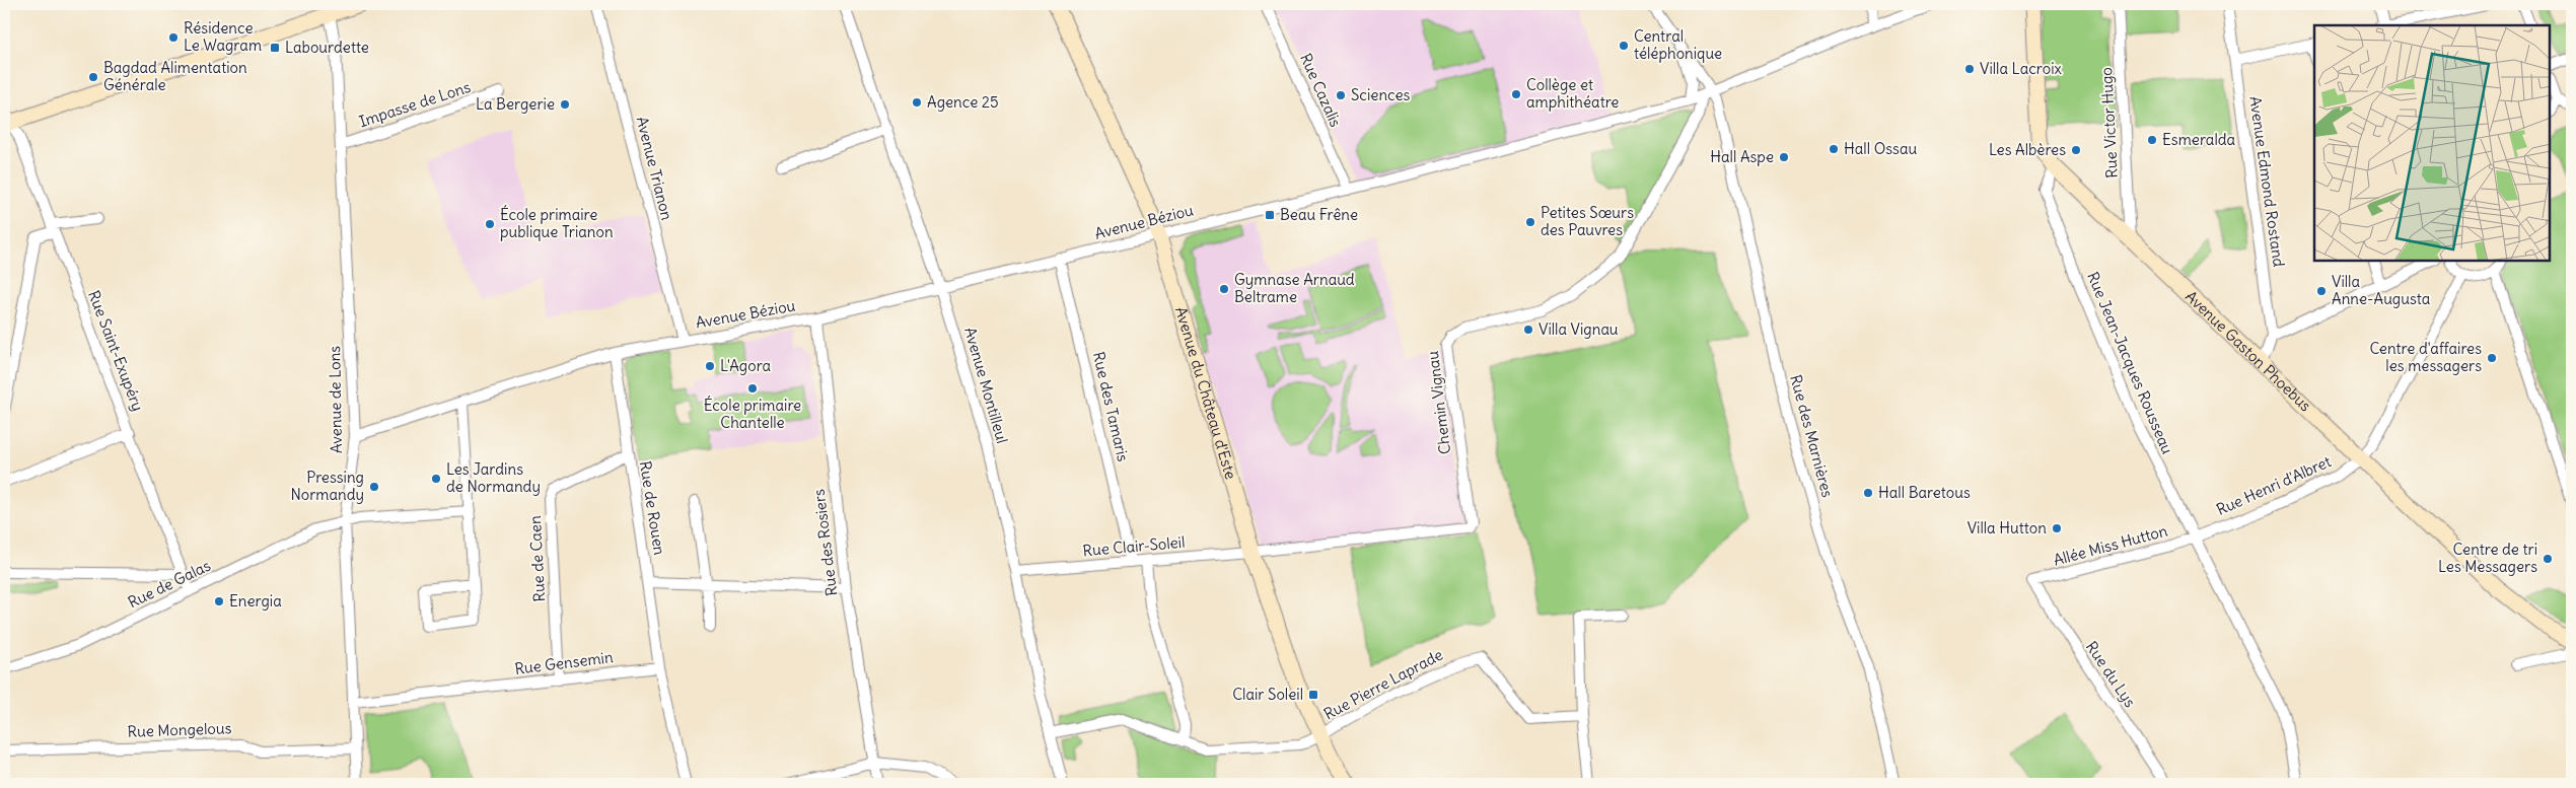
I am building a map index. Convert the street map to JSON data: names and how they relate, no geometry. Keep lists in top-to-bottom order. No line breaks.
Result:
{"streets":{"main road":["Avenue Gaston Phoebus","Avenue du Château d'Este"],"street":["Rue Cazalis","Impasse de Lons","Rue Victor Hugo","Avenue Trianon","Avenue Edmond Rostand","Avenue Béziou","Rue Saint-Exupéry","Rue Jean-Jacques Rousseau","Avenue Montilleul","Avenue de Lons","Chemin Vignau","Rue des Tamaris","Rue des Marnières","Rue Henri d'Albret","Rue de Rouen","Rue des Rosiers","Allée Miss Hutton","Rue Clair-Soleil","Rue de Caen","Rue de Galas","Rue Gensemin","Rue du Lys","Rue Pierre Laprade","Rue Mongelous"]},"crossings":[["Rue Cazalis","Avenue Béziou"],["Impasse de Lons","Avenue de Lons"],["Rue Victor Hugo","Avenue Gaston Phoebus"],["Avenue Trianon","Avenue Béziou"],["Avenue Béziou","Avenue Montilleul"],["Avenue Béziou","Avenue du Château d'Este"],["Avenue Béziou","Avenue de Lons"],["Avenue Béziou","Chemin Vignau"],["Avenue Béziou","Rue des Tamaris"],["Avenue Béziou","Rue des Marnières"],["Avenue Béziou","Rue de Rouen"],["Avenue Béziou","Rue des Rosiers"],["Rue Saint-Exupéry","Rue de Galas"],["Avenue Gaston Phoebus","Rue Jean-Jacques Rousseau"],["Avenue Gaston Phoebus","Rue Henri d'Albret"],["Rue Jean-Jacques Rousseau","Rue Henri d'Albret"],["Rue Jean-Jacques Rousseau","Allée Miss Hutton"],["Avenue Montilleul","Rue Clair-Soleil"],["Avenue du Château d'Este","Chemin Vignau"],["Avenue du Château d'Este","Rue Clair-Soleil"],["Avenue du Château d'Este","Rue Pierre Laprade"],["Avenue de Lons","Rue de Galas"],["Avenue de Lons","Rue Gensemin"],["Avenue de Lons","Rue Mongelous"],["Chemin Vignau","Rue Clair-Soleil"],["Rue des Tamaris","Rue Clair-Soleil"],["Rue Henri d'Albret","Allée Miss Hutton"],["Rue de Rouen","Rue de Caen"],["Rue de Rouen","Rue Gensemin"],["Allée Miss Hutton","Rue du Lys"],["Rue de Caen","Rue Gensemin"]],"places":{"other":["Résidence Le Wagram","Central téléphonique","Villa Lacroix","Bagdad Alimentation Générale","Collège et amphithéatre","Sciences","Agence 25","La Bergerie","Esmeralda","Hall Ossau","Les Albères","Hall Aspe","Petites Sœurs des Pauvres","École primaire publique Trianon","Gymnase Arnaud Beltrame","Villa Anne-Augusta","Villa Vignau","Centre d'affaires les messagers","L'Agora","École primaire Chantelle","Les Jardins de Normandy","Pressing Normandy","Hall Baretous","Villa Hutton","Centre de tri Les Messagers","Energia"],"transit":["Labourdette","Beau Frêne","Clair Soleil"]}}
